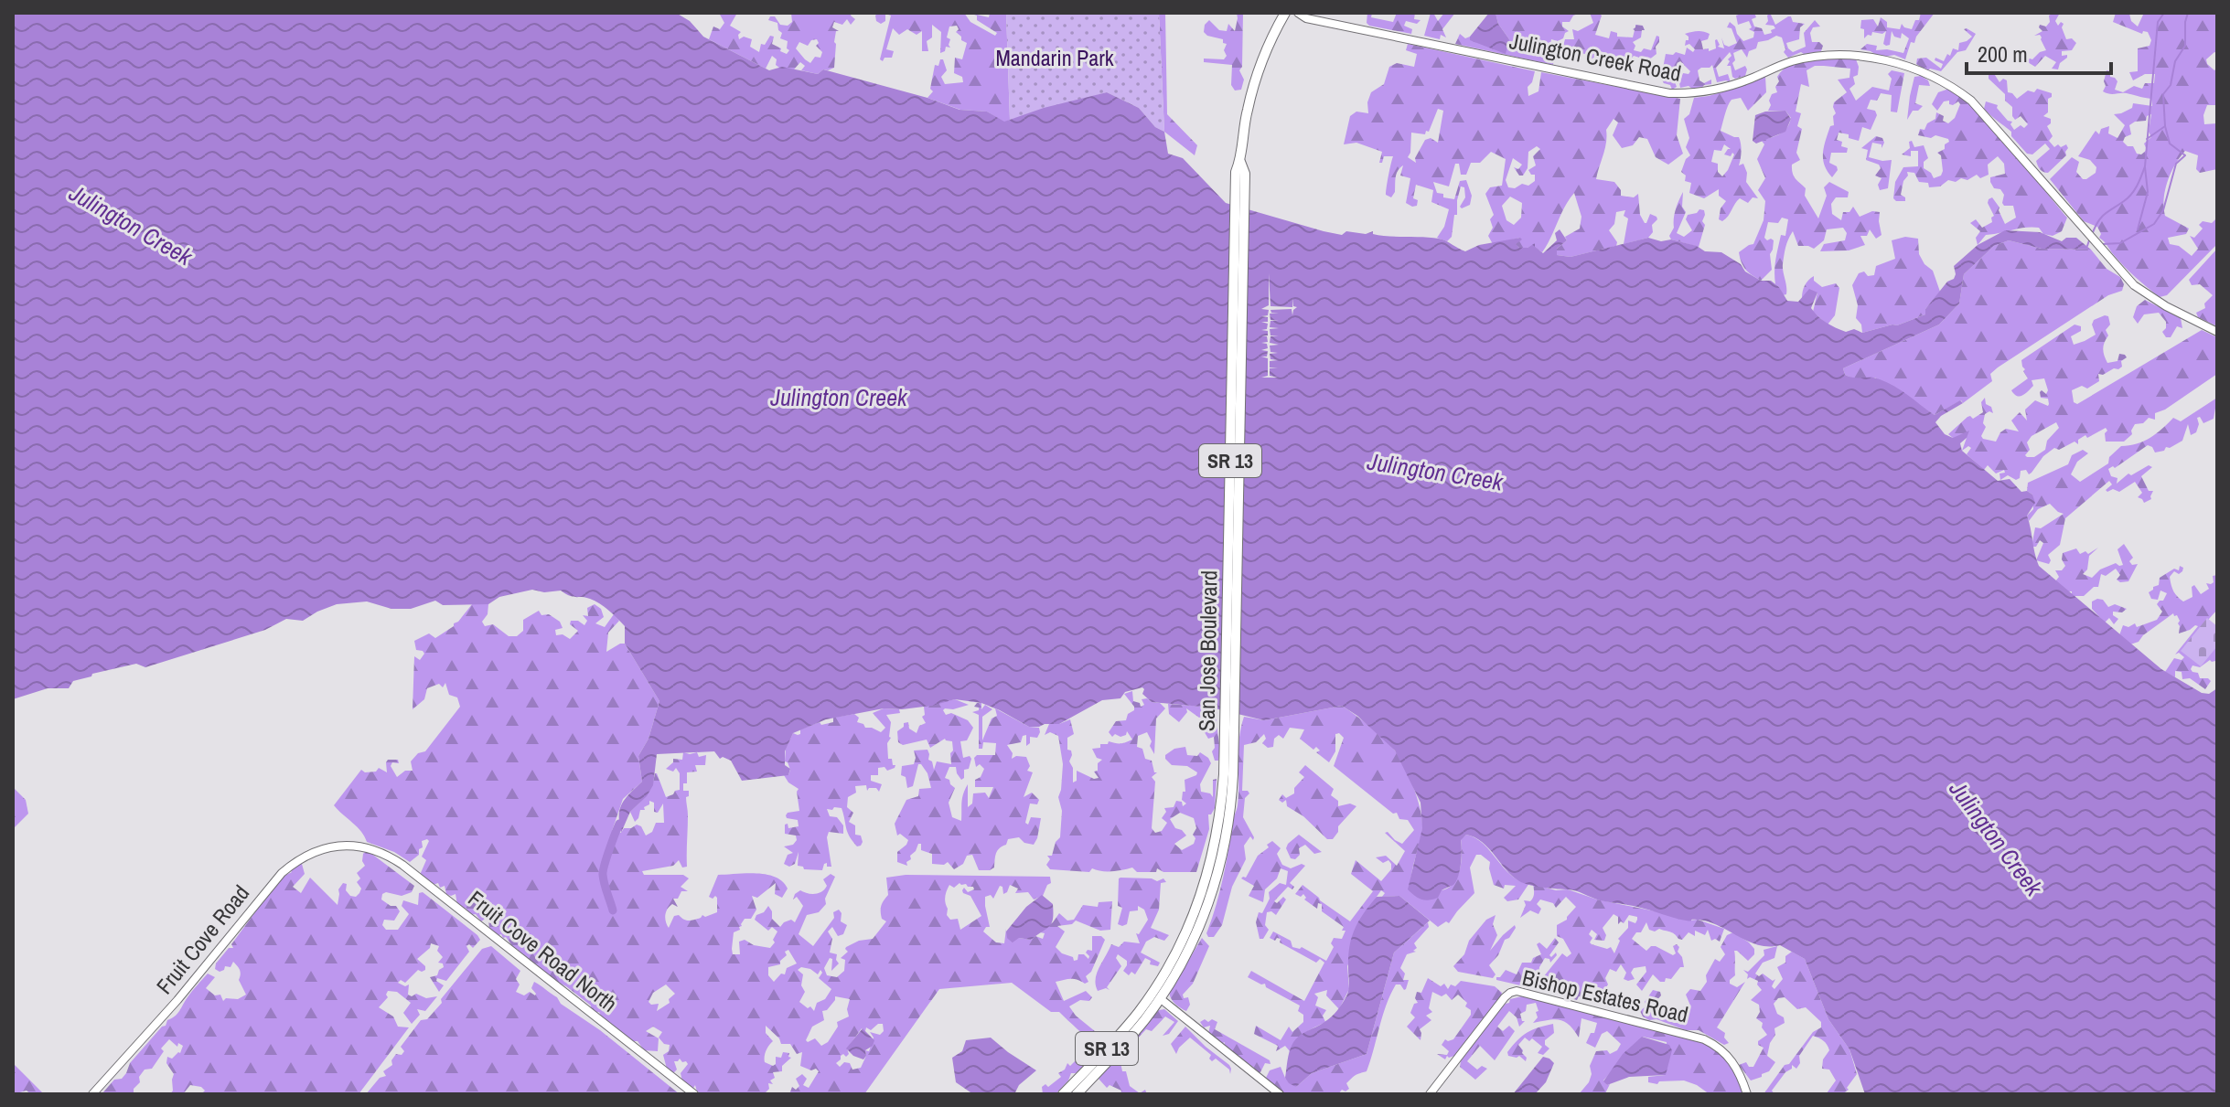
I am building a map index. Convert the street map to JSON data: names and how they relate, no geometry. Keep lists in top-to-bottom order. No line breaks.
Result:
{"streets":{"main road":["SR 13","San Jose Boulevard"],"street":["Julington Creek Road","Fruit Cove Road","Fruit Cove Road North","Bishop Estates Road"]},"crossings":[["Fruit Cove Road","Fruit Cove Road North"]],"water":["Julington Creek"],"parks":["Mandarin Park"],"scale_bar":"200 m"}
